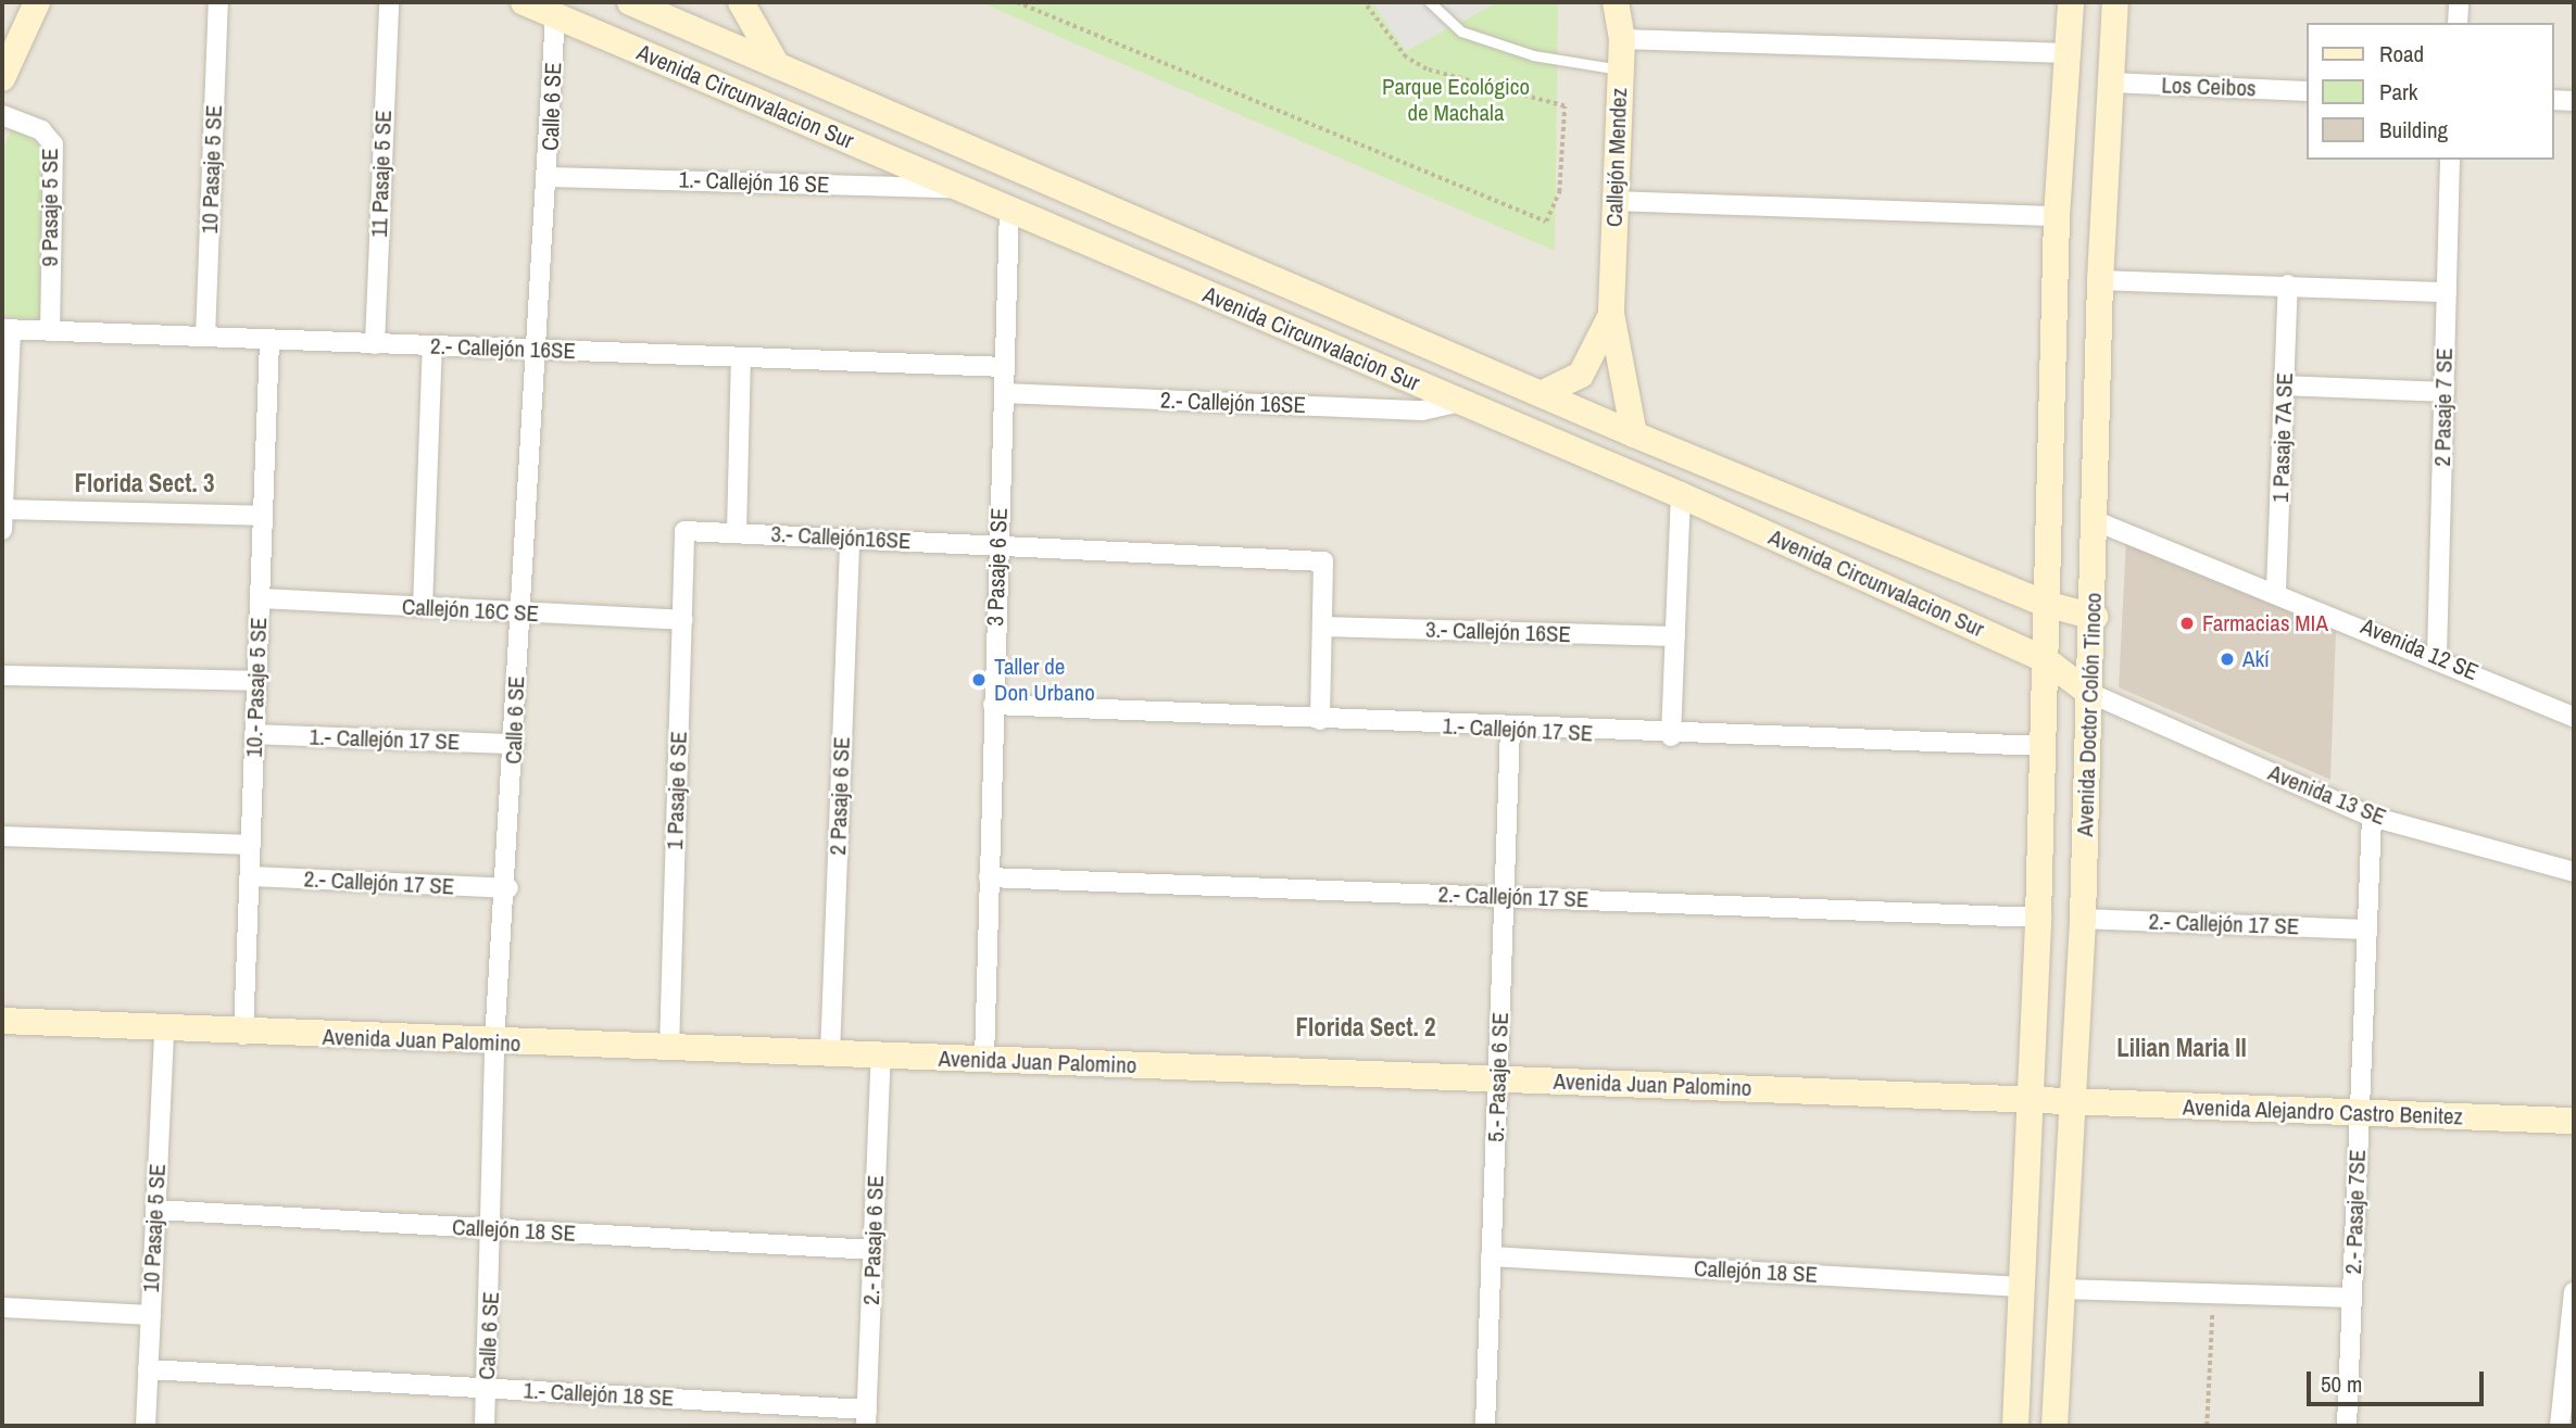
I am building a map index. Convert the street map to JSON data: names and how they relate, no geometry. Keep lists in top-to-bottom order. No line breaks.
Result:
{"streets":{"main road":["Avenida Circunvalacion Sur","Callejón Mendez","Avenida Doctor Colón Tinoco","Avenida Juan Palomino","Avenida Alejandro Castro Benitez"],"street":["Los Ceibos","Calle 6 SE","10 Pasaje 5 SE","11 Pasaje 5 SE","1.- Callejón 16 SE","9 Pasaje 5 SE","2.- Callejón 16SE","2 Pasaje 7 SE","1 Pasaje 7A SE","3.- Callejón16SE","3 Pasaje 6 SE","Callejón 16C SE","3.- Callejón 16SE","Avenida 12 SE","10.- Pasaje 5 SE","1.- Callejón 17 SE","1 Pasaje 6 SE","Avenida 13 SE","2 Pasaje 6 SE","2.- Callejón 17 SE","5.- Pasaje 6 SE","2.- Pasaje 7SE","Callejón 18 SE","2.- Pasaje 6 SE","1.- Callejón 18 SE"]},"crossings":[["Los Ceibos","Avenida Doctor Colón Tinoco"],["Avenida Circunvalacion Sur","Calle 6 SE"],["Avenida Circunvalacion Sur","Callejón Mendez"],["Avenida Circunvalacion Sur","1.- Callejón 16 SE"],["Avenida Circunvalacion Sur","2.- Callejón 16SE"],["Avenida Circunvalacion Sur","3 Pasaje 6 SE"],["Avenida Circunvalacion Sur","Avenida Doctor Colón Tinoco"],["Avenida Circunvalacion Sur","Avenida 13 SE"],["Calle 6 SE","1.- Callejón 16 SE"],["Calle 6 SE","2.- Callejón 16SE"],["Calle 6 SE","Callejón 16C SE"],["Calle 6 SE","1.- Callejón 17 SE"],["Calle 6 SE","2.- Callejón 17 SE"],["Calle 6 SE","Avenida Juan Palomino"],["Calle 6 SE","Callejón 18 SE"],["Calle 6 SE","1.- Callejón 18 SE"],["10 Pasaje 5 SE","2.- Callejón 16SE"],["10 Pasaje 5 SE","Avenida Juan Palomino"],["10 Pasaje 5 SE","Callejón 18 SE"],["10 Pasaje 5 SE","1.- Callejón 18 SE"],["11 Pasaje 5 SE","2.- Callejón 16SE"],["9 Pasaje 5 SE","2.- Callejón 16SE"],["2.- Callejón 16SE","3 Pasaje 6 SE"],["2.- Callejón 16SE","10.- Pasaje 5 SE"],["2 Pasaje 7 SE","Avenida 12 SE"],["1 Pasaje 7A SE","Avenida 12 SE"],["3.- Callejón16SE","3 Pasaje 6 SE"],["3.- Callejón16SE","1 Pasaje 6 SE"],["3.- Callejón16SE","2 Pasaje 6 SE"],["3 Pasaje 6 SE","1.- Callejón 17 SE"],["3 Pasaje 6 SE","2.- Callejón 17 SE"],["3 Pasaje 6 SE","Avenida Juan Palomino"],["Callejón 16C SE","10.- Pasaje 5 SE"],["Callejón 16C SE","1 Pasaje 6 SE"],["Avenida 12 SE","Avenida Doctor Colón Tinoco"],["10.- Pasaje 5 SE","1.- Callejón 17 SE"],["10.- Pasaje 5 SE","2.- Callejón 17 SE"],["10.- Pasaje 5 SE","Avenida Juan Palomino"],["Avenida Doctor Colón Tinoco","1.- Callejón 17 SE"],["Avenida Doctor Colón Tinoco","Avenida 13 SE"],["Avenida Doctor Colón Tinoco","2.- Callejón 17 SE"],["Avenida Doctor Colón Tinoco","Avenida Juan Palomino"],["Avenida Doctor Colón Tinoco","Avenida Alejandro Castro Benitez"],["Avenida Doctor Colón Tinoco","Callejón 18 SE"],["1.- Callejón 17 SE","5.- Pasaje 6 SE"],["1 Pasaje 6 SE","Avenida Juan Palomino"],["Avenida 13 SE","2.- Pasaje 7SE"],["2 Pasaje 6 SE","Avenida Juan Palomino"],["2.- Callejón 17 SE","5.- Pasaje 6 SE"],["2.- Callejón 17 SE","2.- Pasaje 7SE"],["Avenida Juan Palomino","5.- Pasaje 6 SE"],["Avenida Juan Palomino","Avenida Alejandro Castro Benitez"],["Avenida Juan Palomino","2.- Pasaje 6 SE"],["5.- Pasaje 6 SE","Callejón 18 SE"],["Avenida Alejandro Castro Benitez","2.- Pasaje 7SE"],["Callejón 18 SE","2.- Pasaje 6 SE"],["2.- Pasaje 6 SE","1.- Callejón 18 SE"]],"districts":["Florida Sect. 3","Florida Sect. 2","Lilian Maria II"],"parks":["Parque Ecológico de Machala"],"places":["Farmacias MIA","Akí","Taller de Don Urbano"],"legend":["Road","Park","Building"],"scale_bar":"50 m"}
